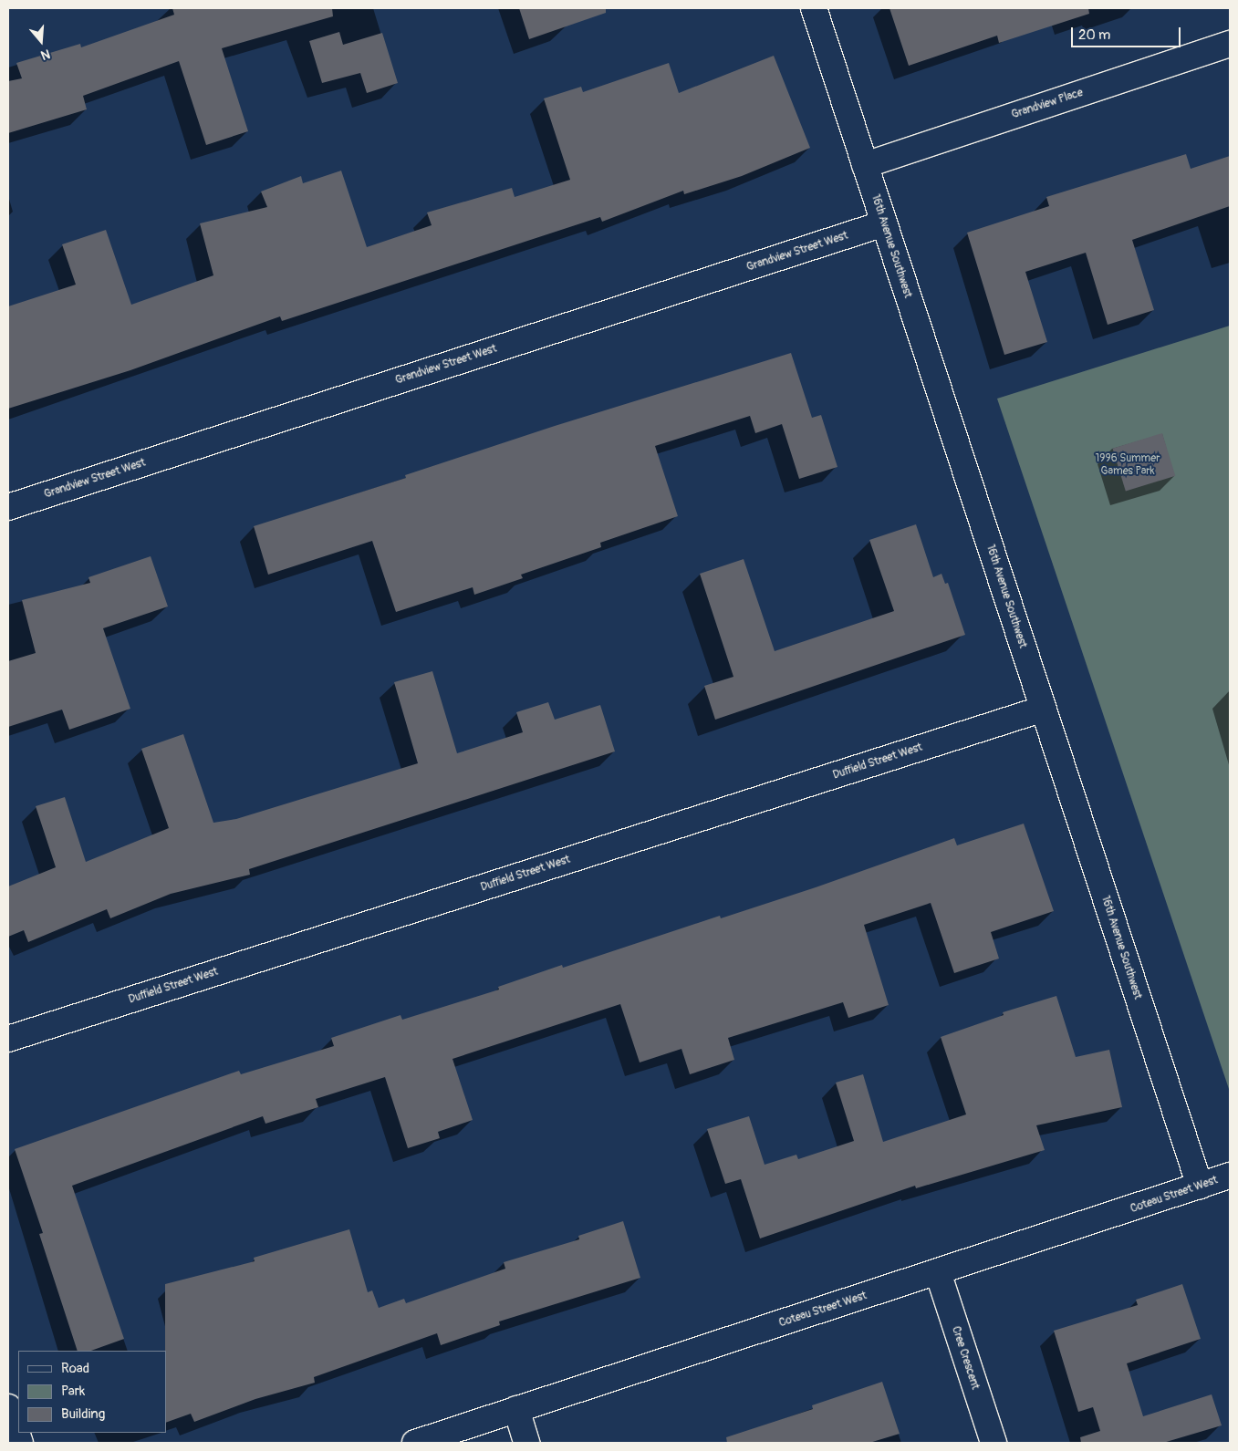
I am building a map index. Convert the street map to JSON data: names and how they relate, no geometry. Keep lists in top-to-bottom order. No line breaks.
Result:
{"streets":{"street":["Grandview Place","16th Avenue Southwest","Grandview Street West","Duffield Street West","Coteau Street West","Cree Crescent"]},"crossings":[["Grandview Place","16th Avenue Southwest"],["16th Avenue Southwest","Grandview Street West"],["16th Avenue Southwest","Duffield Street West"],["16th Avenue Southwest","Coteau Street West"],["Coteau Street West","Cree Crescent"]],"parks":["1996 Summer Games Park"],"legend":["Road","Park","Building"],"scale_bar":"20 m","north":"bottom"}
